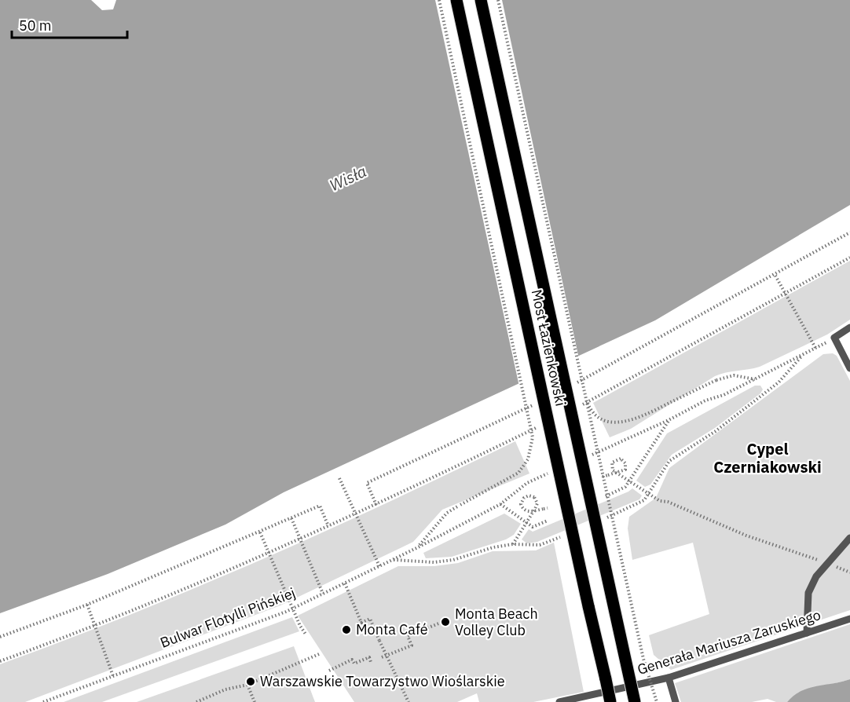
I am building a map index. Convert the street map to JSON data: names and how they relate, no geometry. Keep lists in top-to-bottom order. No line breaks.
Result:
{"streets":{"main road":["Most Łazienkowski"],"lane":["Generała Mariusza Zaruskiego"],"path":["Bulwar Flotylli Pińskiej"]},"districts":["Cypel Czerniakowski"],"water":["Wisła"],"places":["Monta Beach Volley Club","Monta Café","Warszawskie Towarzystwo Wioślarskie"],"scale_bar":"50 m"}
